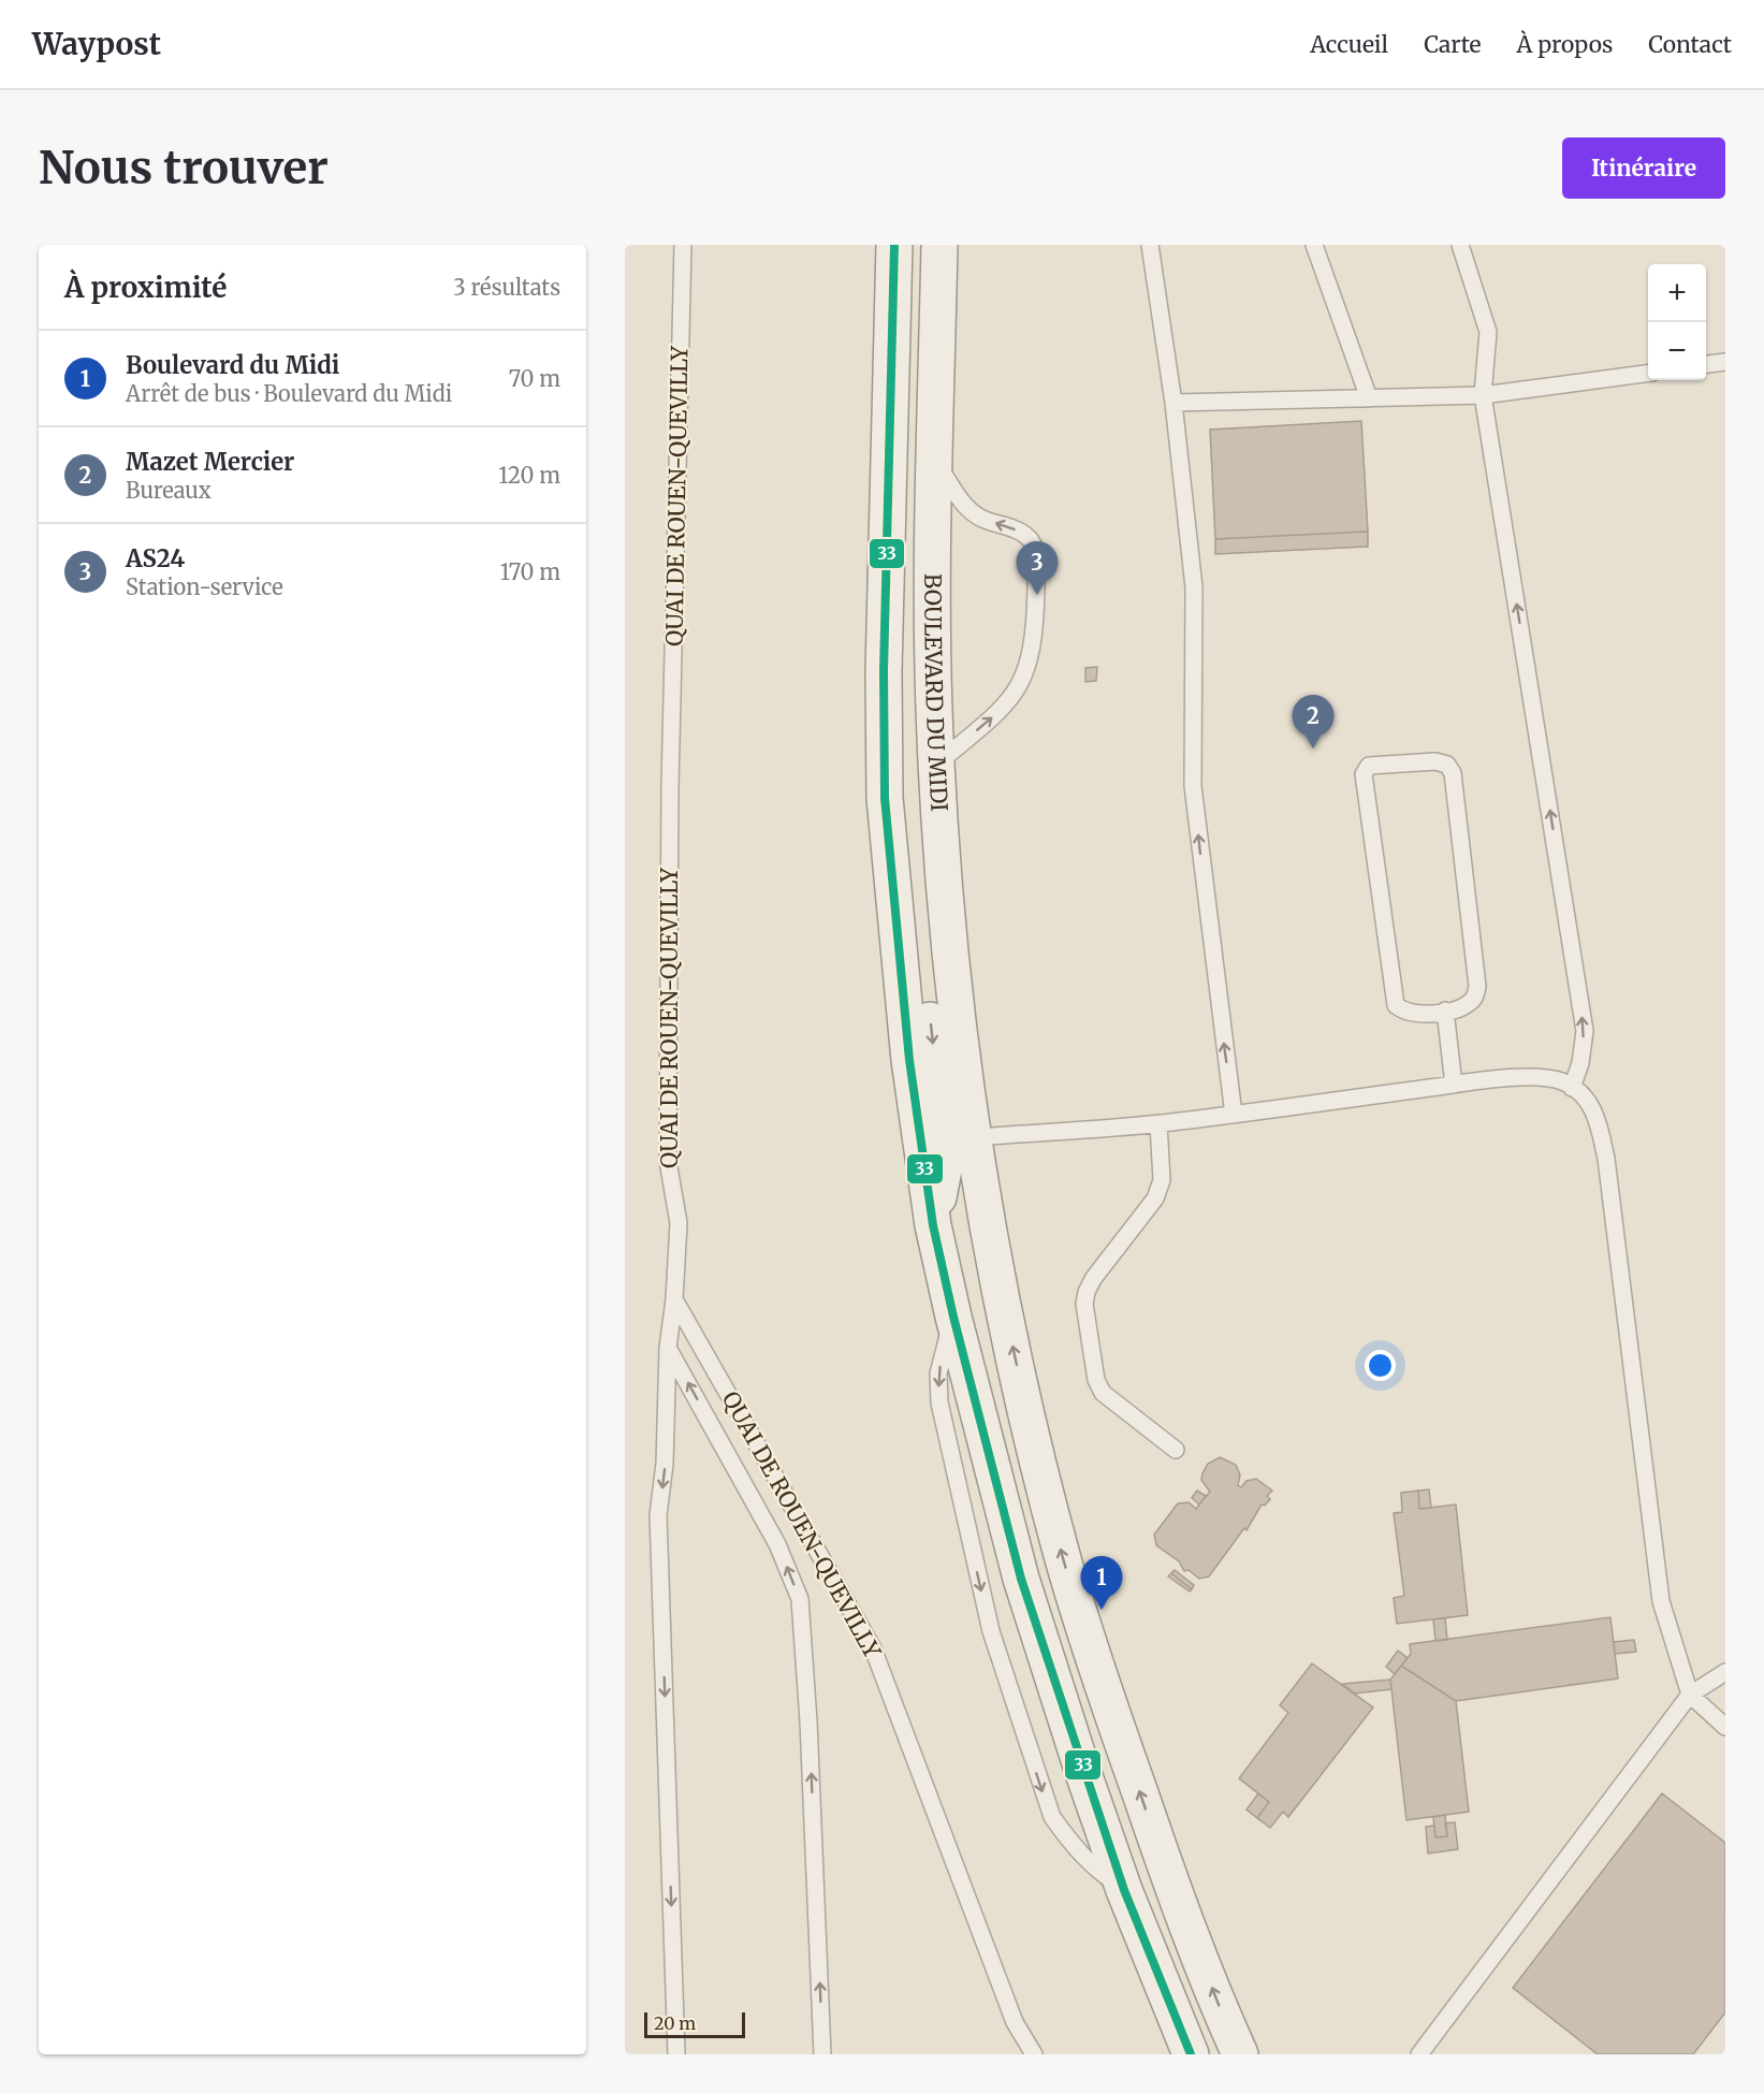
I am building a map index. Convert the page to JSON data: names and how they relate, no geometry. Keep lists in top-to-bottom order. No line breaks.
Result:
{"streets":{"main road":["BOULEVARD DU MIDI"],"lane":["QUAI DE ROUEN-QUEVILLY"]},"lines":["transit line 33"],"scale_bar":"20 m","page":{"header":"Waypost","nav":["Accueil","Carte","À propos","Contact"],"buttons":"Itinéraire","title":"Nous trouver","heading":["À proximité","3 résultats"],"map_buttons":["+","−"],"list":[{"mark":"1","name":"Boulevard du Midi","note":"Arrêt de bus · Boulevard du Midi","value":"70 m"},{"mark":"2","name":"Mazet Mercier","note":"Bureaux","value":"120 m"},{"mark":"3","name":"AS24","note":"Station-service","value":"170 m"}],"pins":["3","2","1"],"scale":"20 m"}}
